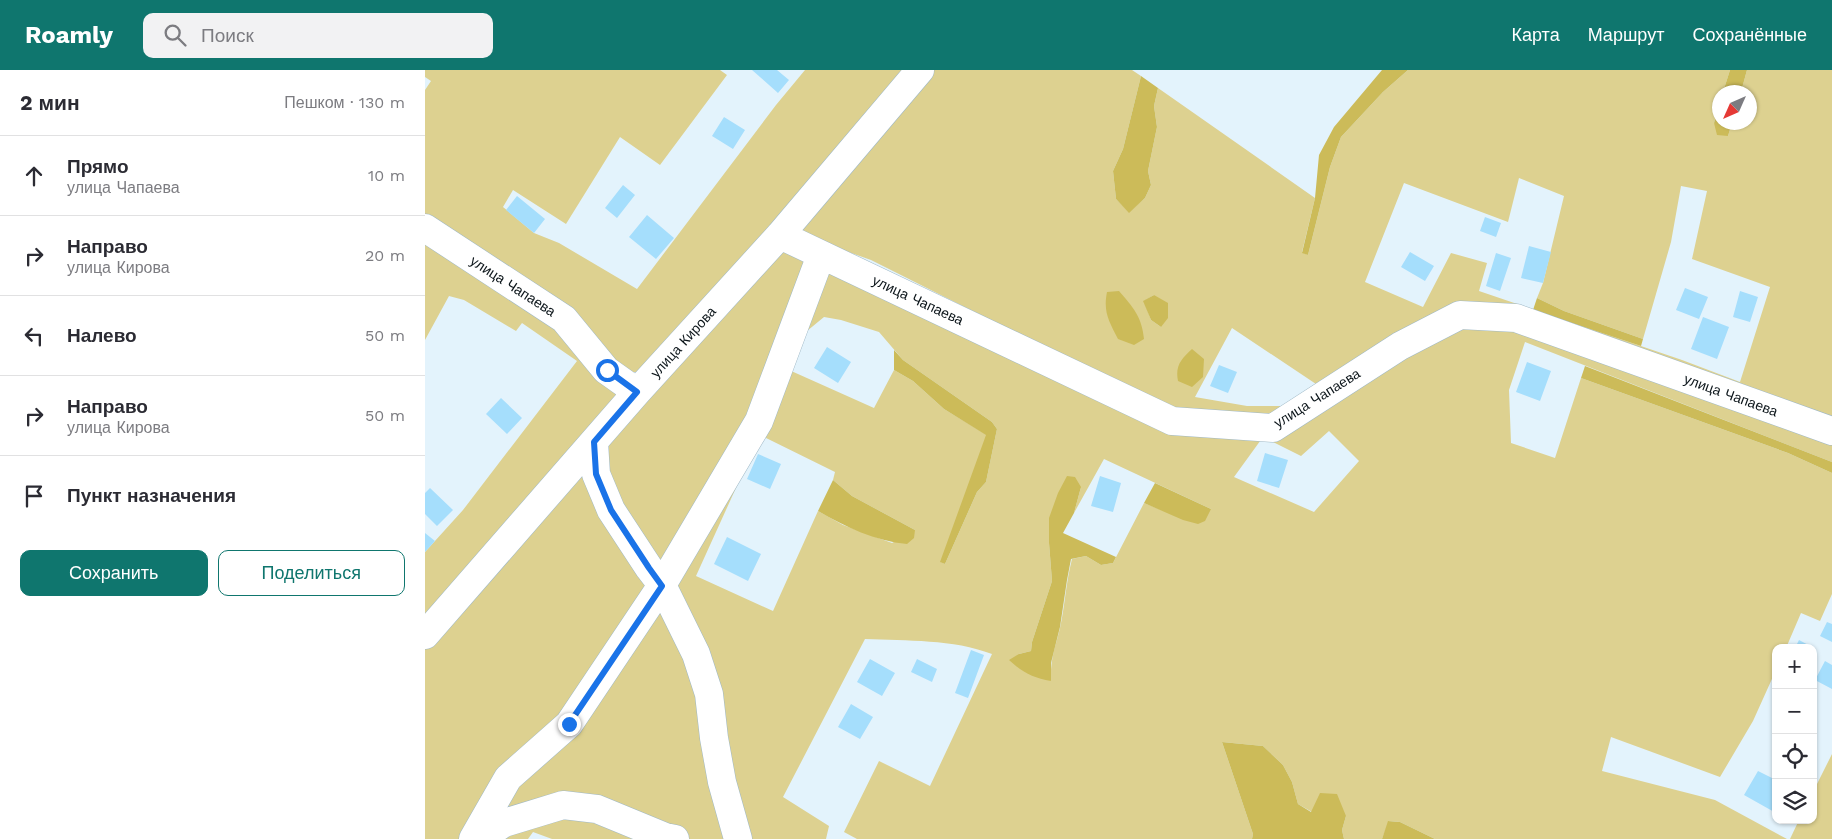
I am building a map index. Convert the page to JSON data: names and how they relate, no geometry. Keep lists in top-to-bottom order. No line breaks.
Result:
{"streets":{"street":["улица Чапаева","улица Кирова"]},"crossings":[["улица Чапаева","улица Кирова"]],"north":"bottom left","page":{"header":"Roamly","search":"Поиск","nav":["Карта","Маршрут","Сохранённые"],"heading":["2 мин","Пешком · 130 m"],"list":[["Прямо","улица Чапаева","10 m"],["Направо","улица Кирова","20 m"],["Налево","50 m"],["Направо","улица Кирова","50 m"],"Пункт назначения"],"buttons":["Сохранить","Поделиться"],"map_buttons":["+","−"]}}
